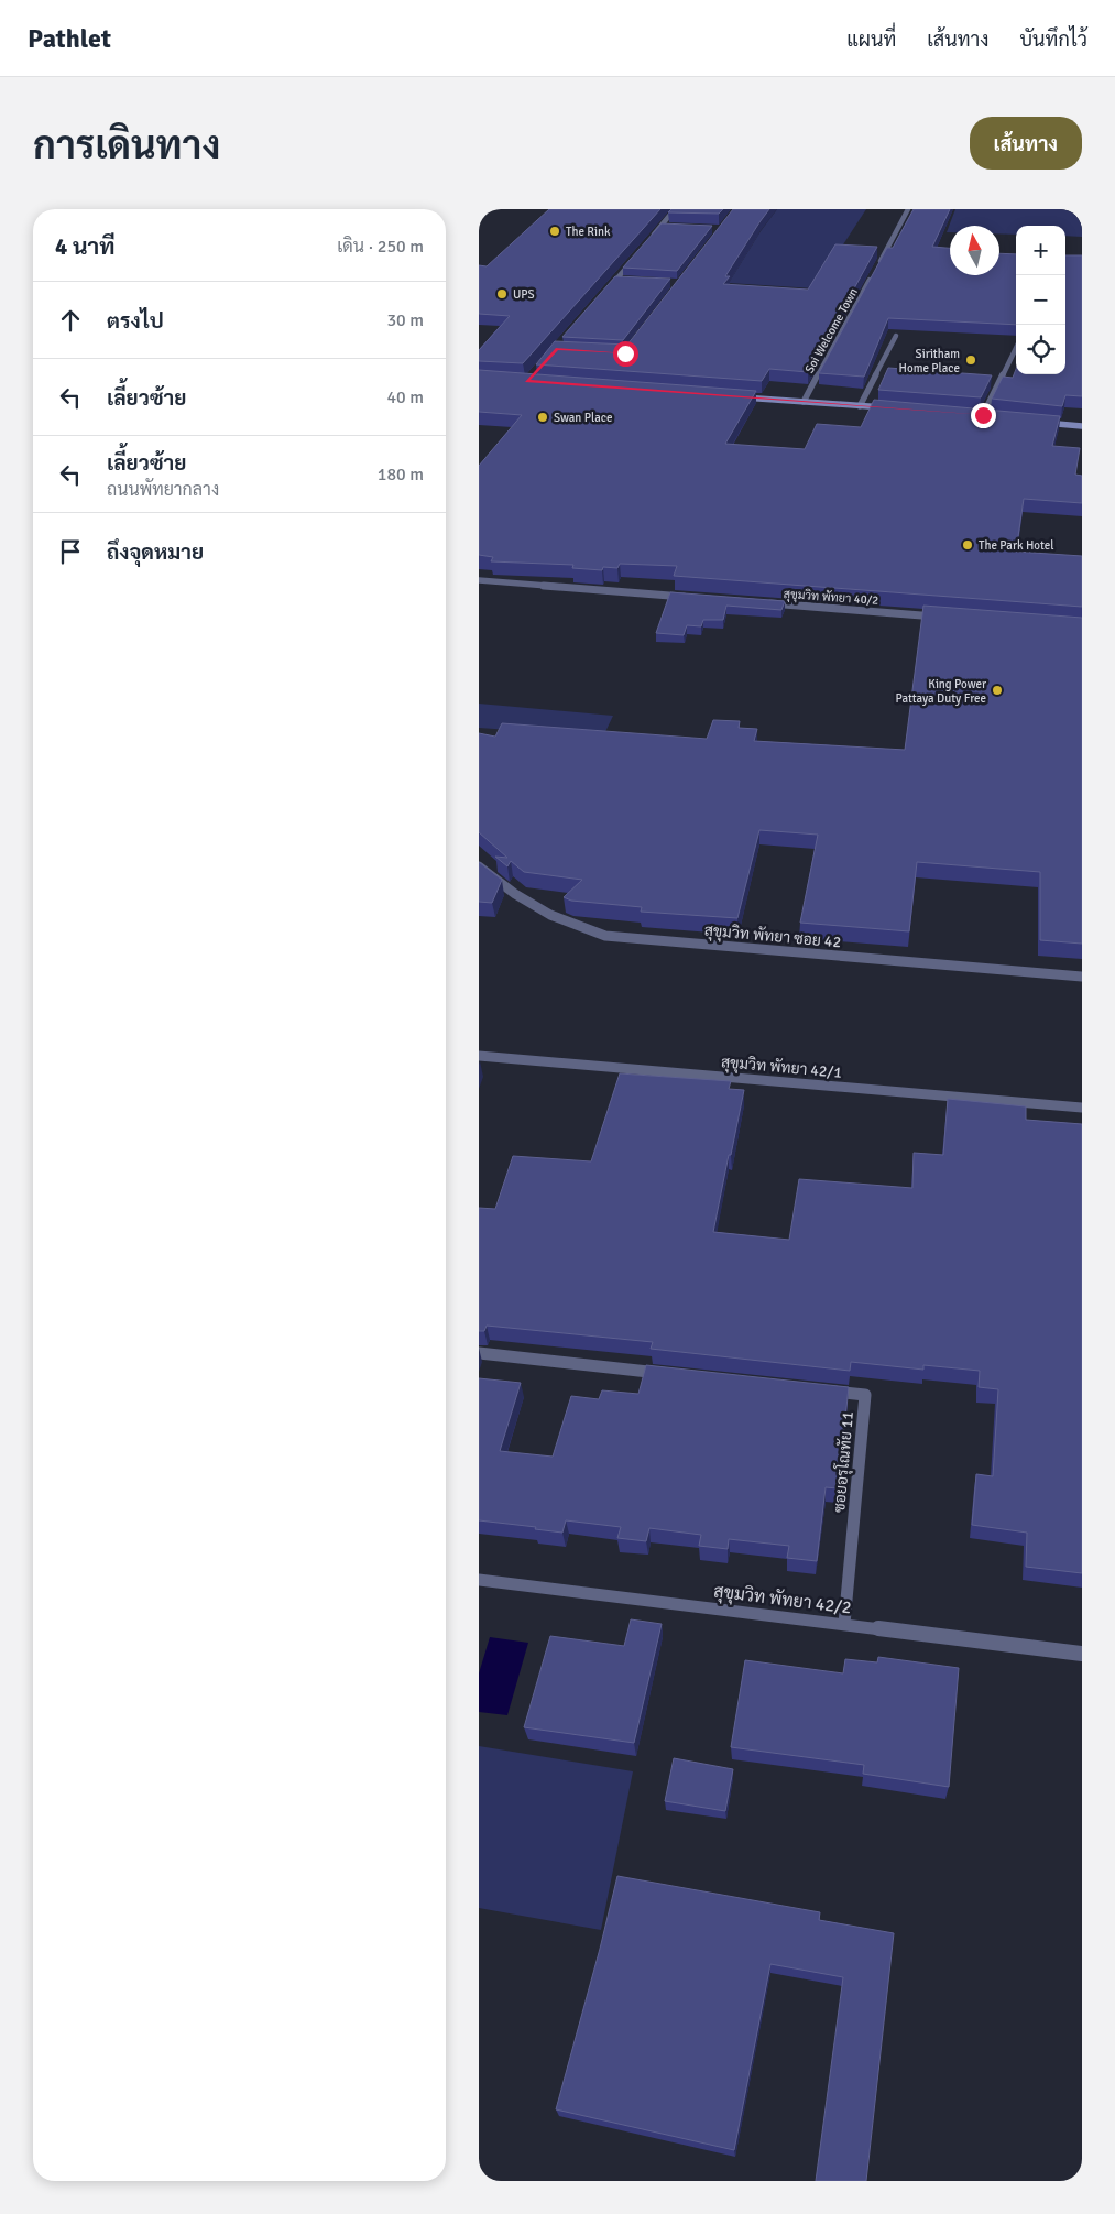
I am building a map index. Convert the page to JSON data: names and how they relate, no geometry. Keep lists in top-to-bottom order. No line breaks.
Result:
{"streets":{"street":["Soi Welcome Town","สุขุมวิท พัทยา 40/2","สุขุมวิท พัทยา ซอย 42","สุขุมวิท พัทยา 42/1","ซอยอรุโณทัย 11","สุขุมวิท พัทยา 42/2"]},"crossings":[["ซอยอรุโณทัย 11","สุขุมวิท พัทยา 42/2"]],"places":["The Rink","UPS","Siritham Home Place","Swan Place","The Park Hotel","King Power Pattaya Duty Free"],"north":"top","page":{"header":"Pathlet","nav":["แผนที่","เส้นทาง","บันทึกไว้"],"buttons":"เส้นทาง","title":"การเดินทาง","heading":["4 นาที","เดิน · 250 m"],"map_buttons":["+","−"],"list":[["ตรงไป","30 m"],["เลี้ยวซ้าย","40 m"],["เลี้ยวซ้าย","ถนนพัทยากลาง","180 m"],"ถึงจุดหมาย"]}}
